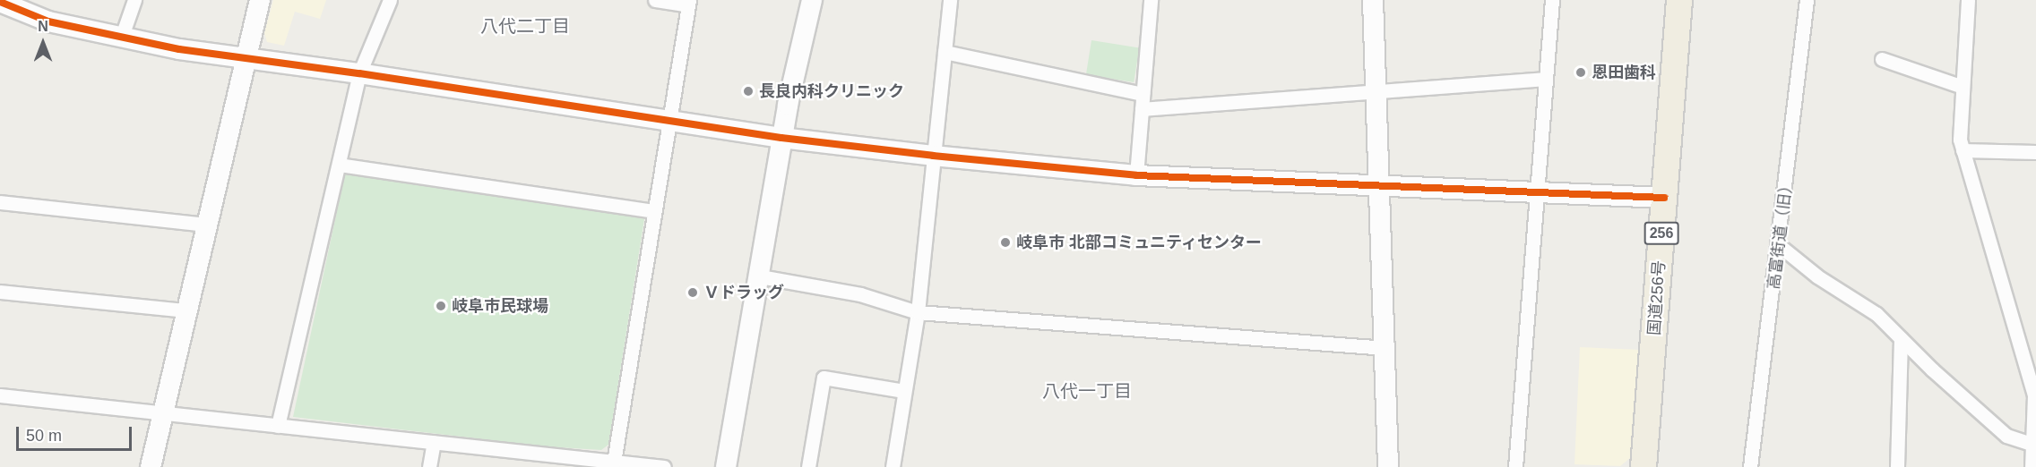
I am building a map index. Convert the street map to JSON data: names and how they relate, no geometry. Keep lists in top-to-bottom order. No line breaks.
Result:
{"streets":{"highway":["256","国道256号"],"street":["高富街道（旧）"]},"districts":["八代二丁目","八代一丁目"],"places":["恩田歯科","長良内科クリニック","岐阜市 北部コミュニティセンター","Ｖドラッグ","岐阜市民球場"],"scale_bar":"50 m","north":"top"}
